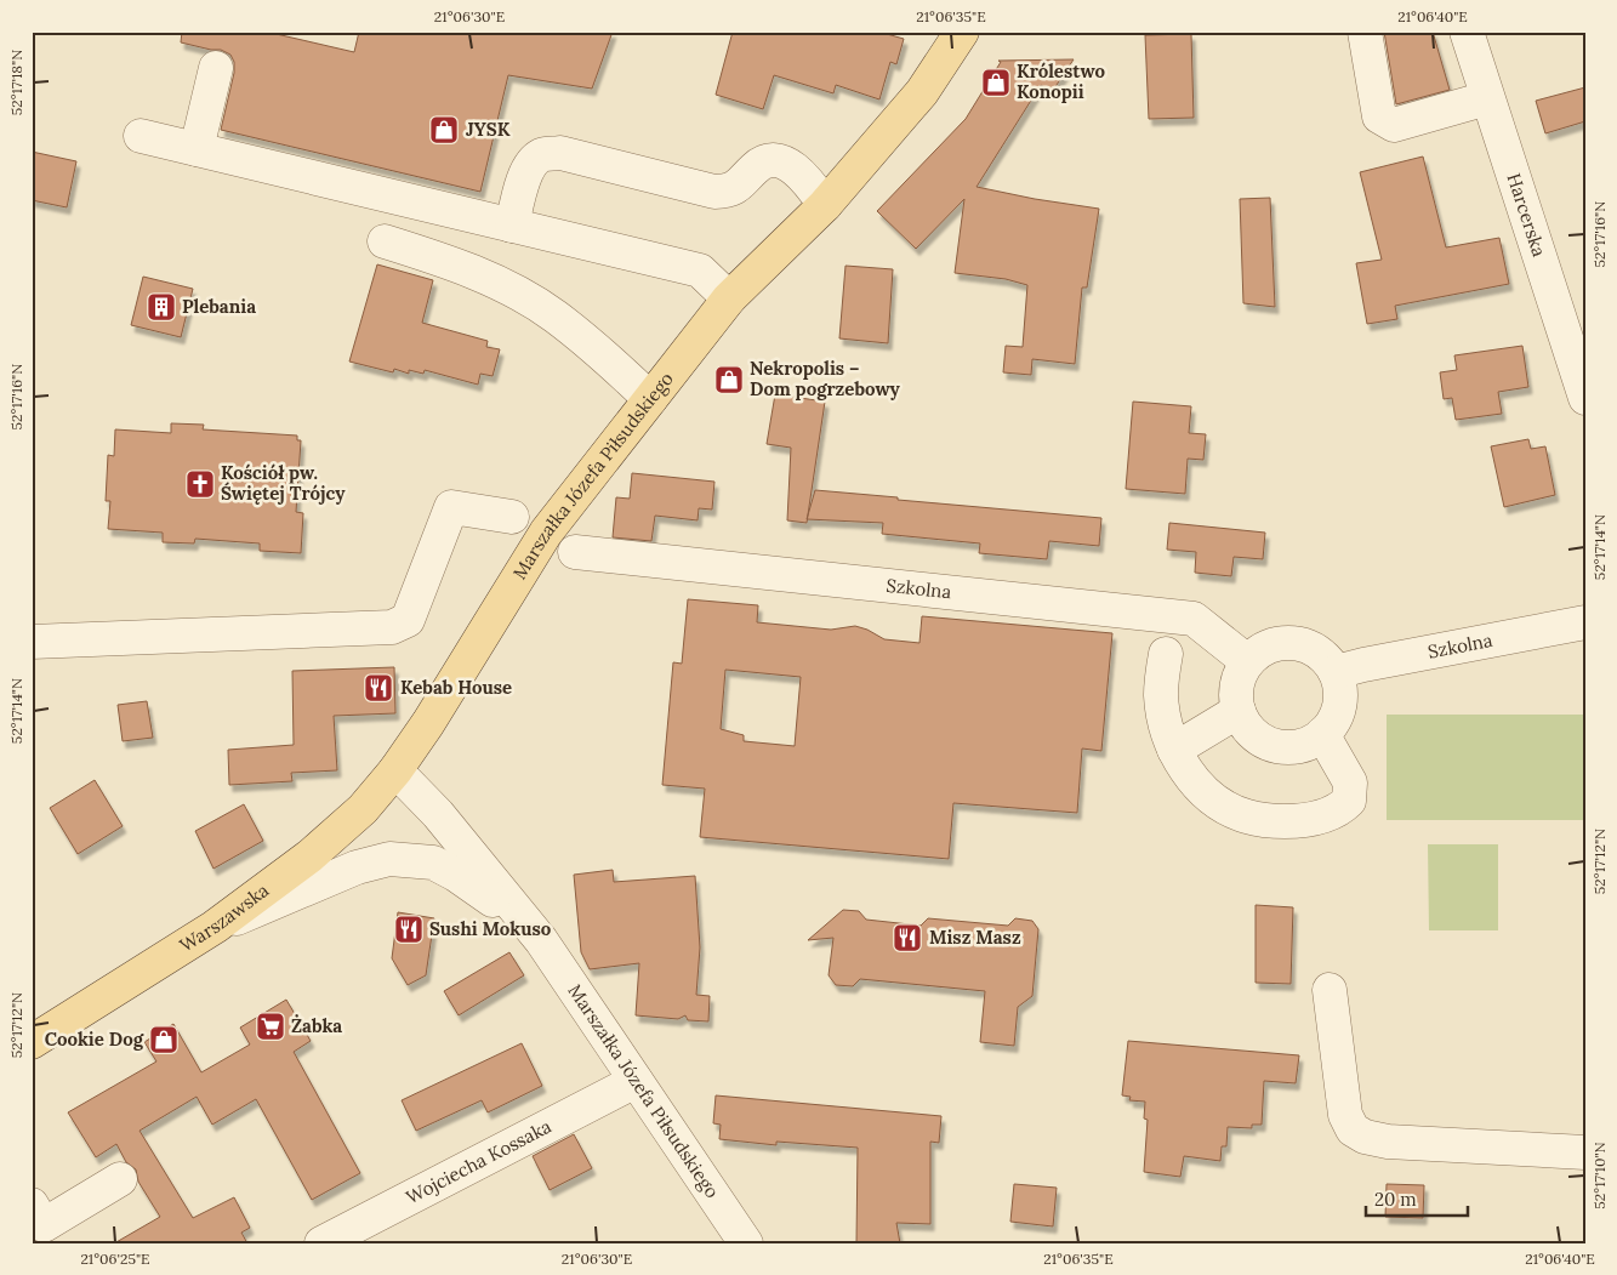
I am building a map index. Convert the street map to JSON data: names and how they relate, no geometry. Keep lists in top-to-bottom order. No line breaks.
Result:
{"streets":{"main road":["Marszałka Józefa Piłsudskiego","Warszawska"],"street":["Harcerska","Szkolna","Wojciecha Kossaka"]},"crossings":[["Marszałka Józefa Piłsudskiego","Warszawska"],["Marszałka Józefa Piłsudskiego","Wojciecha Kossaka"]],"places":{"shop":["Królestwo Konopii","JYSK","Nekropolis – Dom pogrzebowy","Cookie Dog"],"building":["Plebania"],"church":["Kościół pw. Świętej Trójcy"],"restaurant":["Kebab House","Sushi Mokuso","Misz Masz"],"supermarket":["Żabka"]},"scale_bar":"20 m","coordinates":["21°06'30\"E","21°06'35\"E","21°06'40\"E","52°17'18\"N","52°17'16\"N","52°17'14\"N","52°17'12\"N","52°17'10\"N","21°06'25\"E"]}
